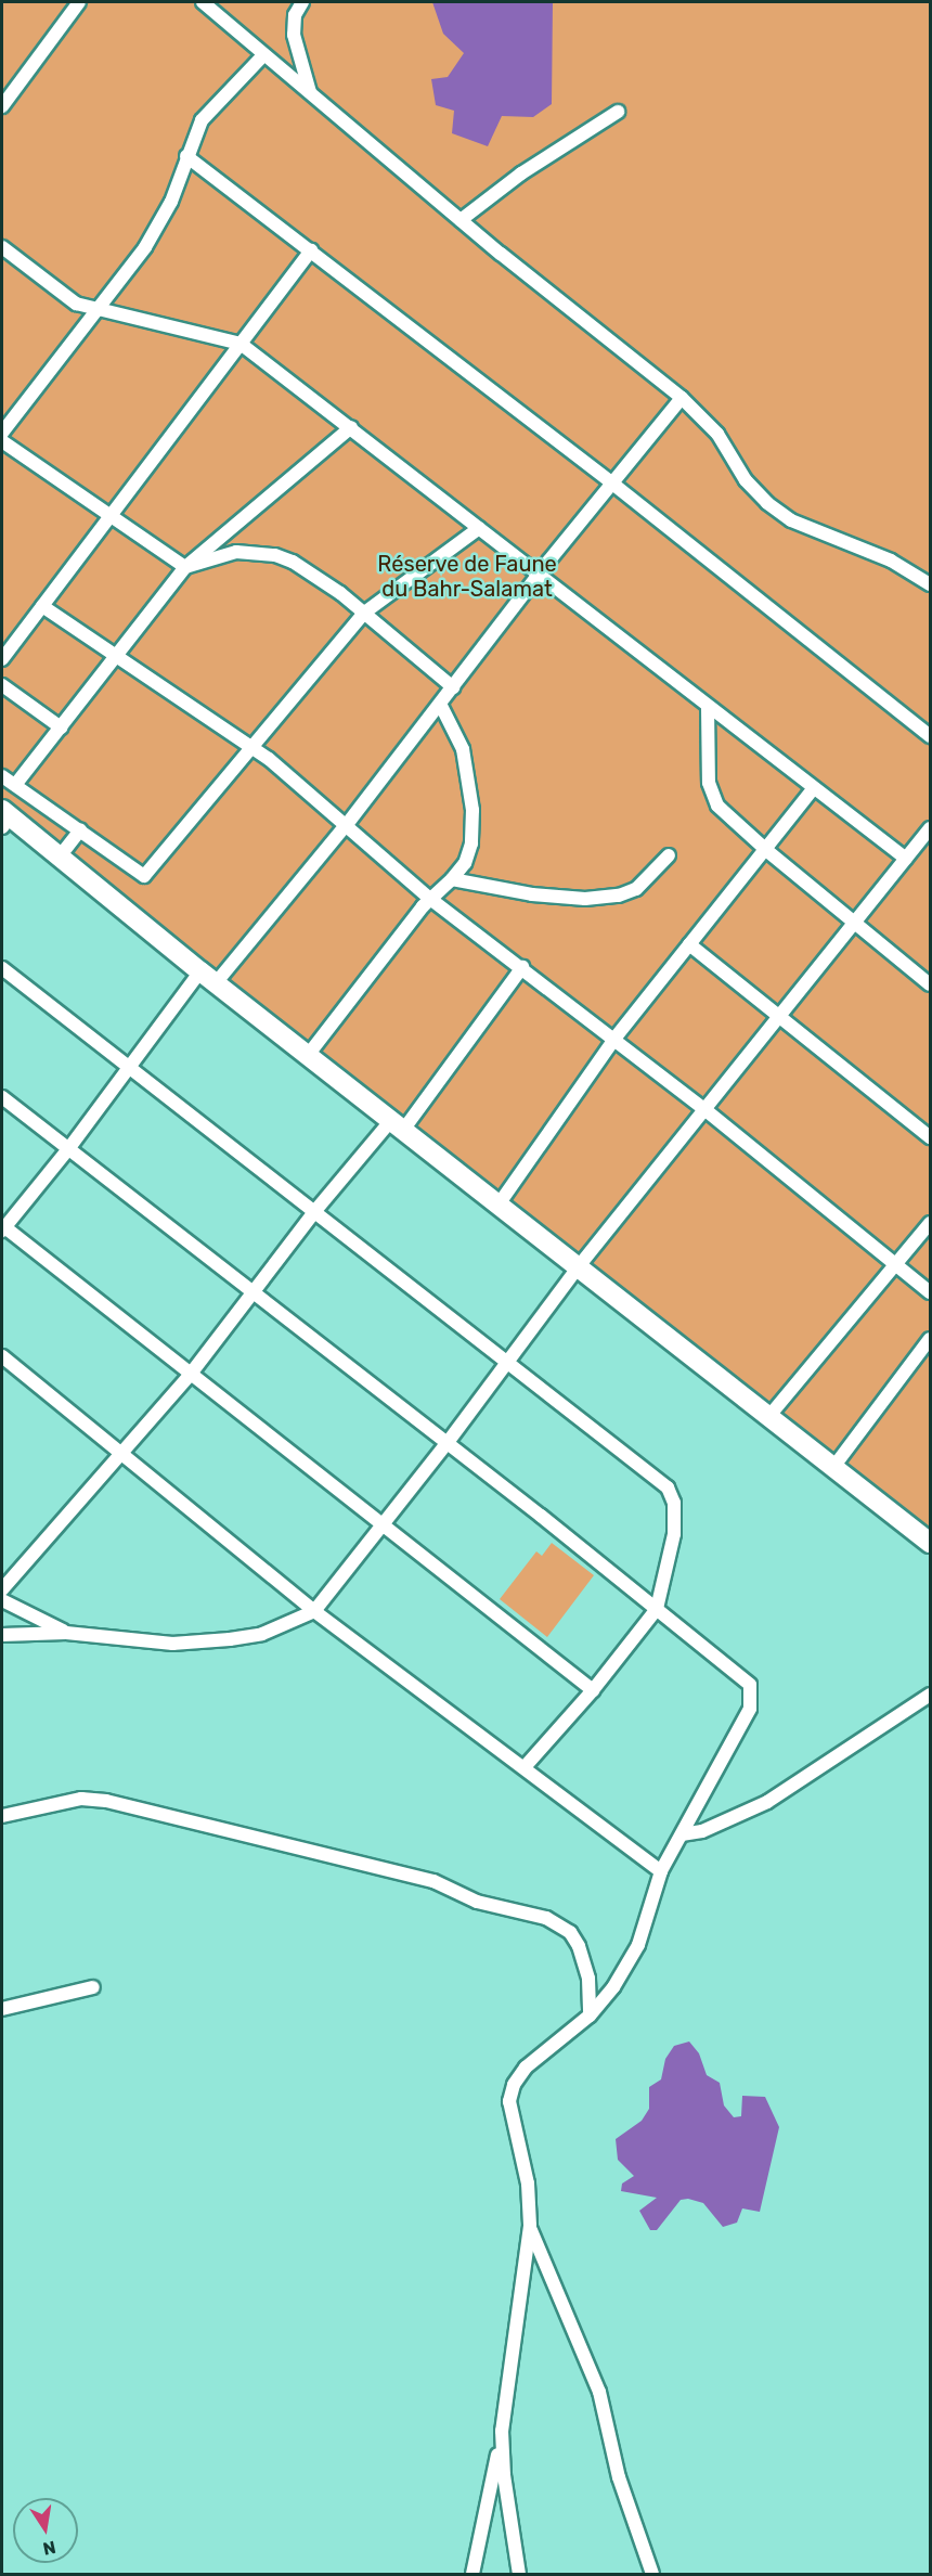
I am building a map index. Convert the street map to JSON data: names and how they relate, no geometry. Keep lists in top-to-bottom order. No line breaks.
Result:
{"parks":["Réserve de Faune du Bahr-Salamat"],"north":"bottom"}
